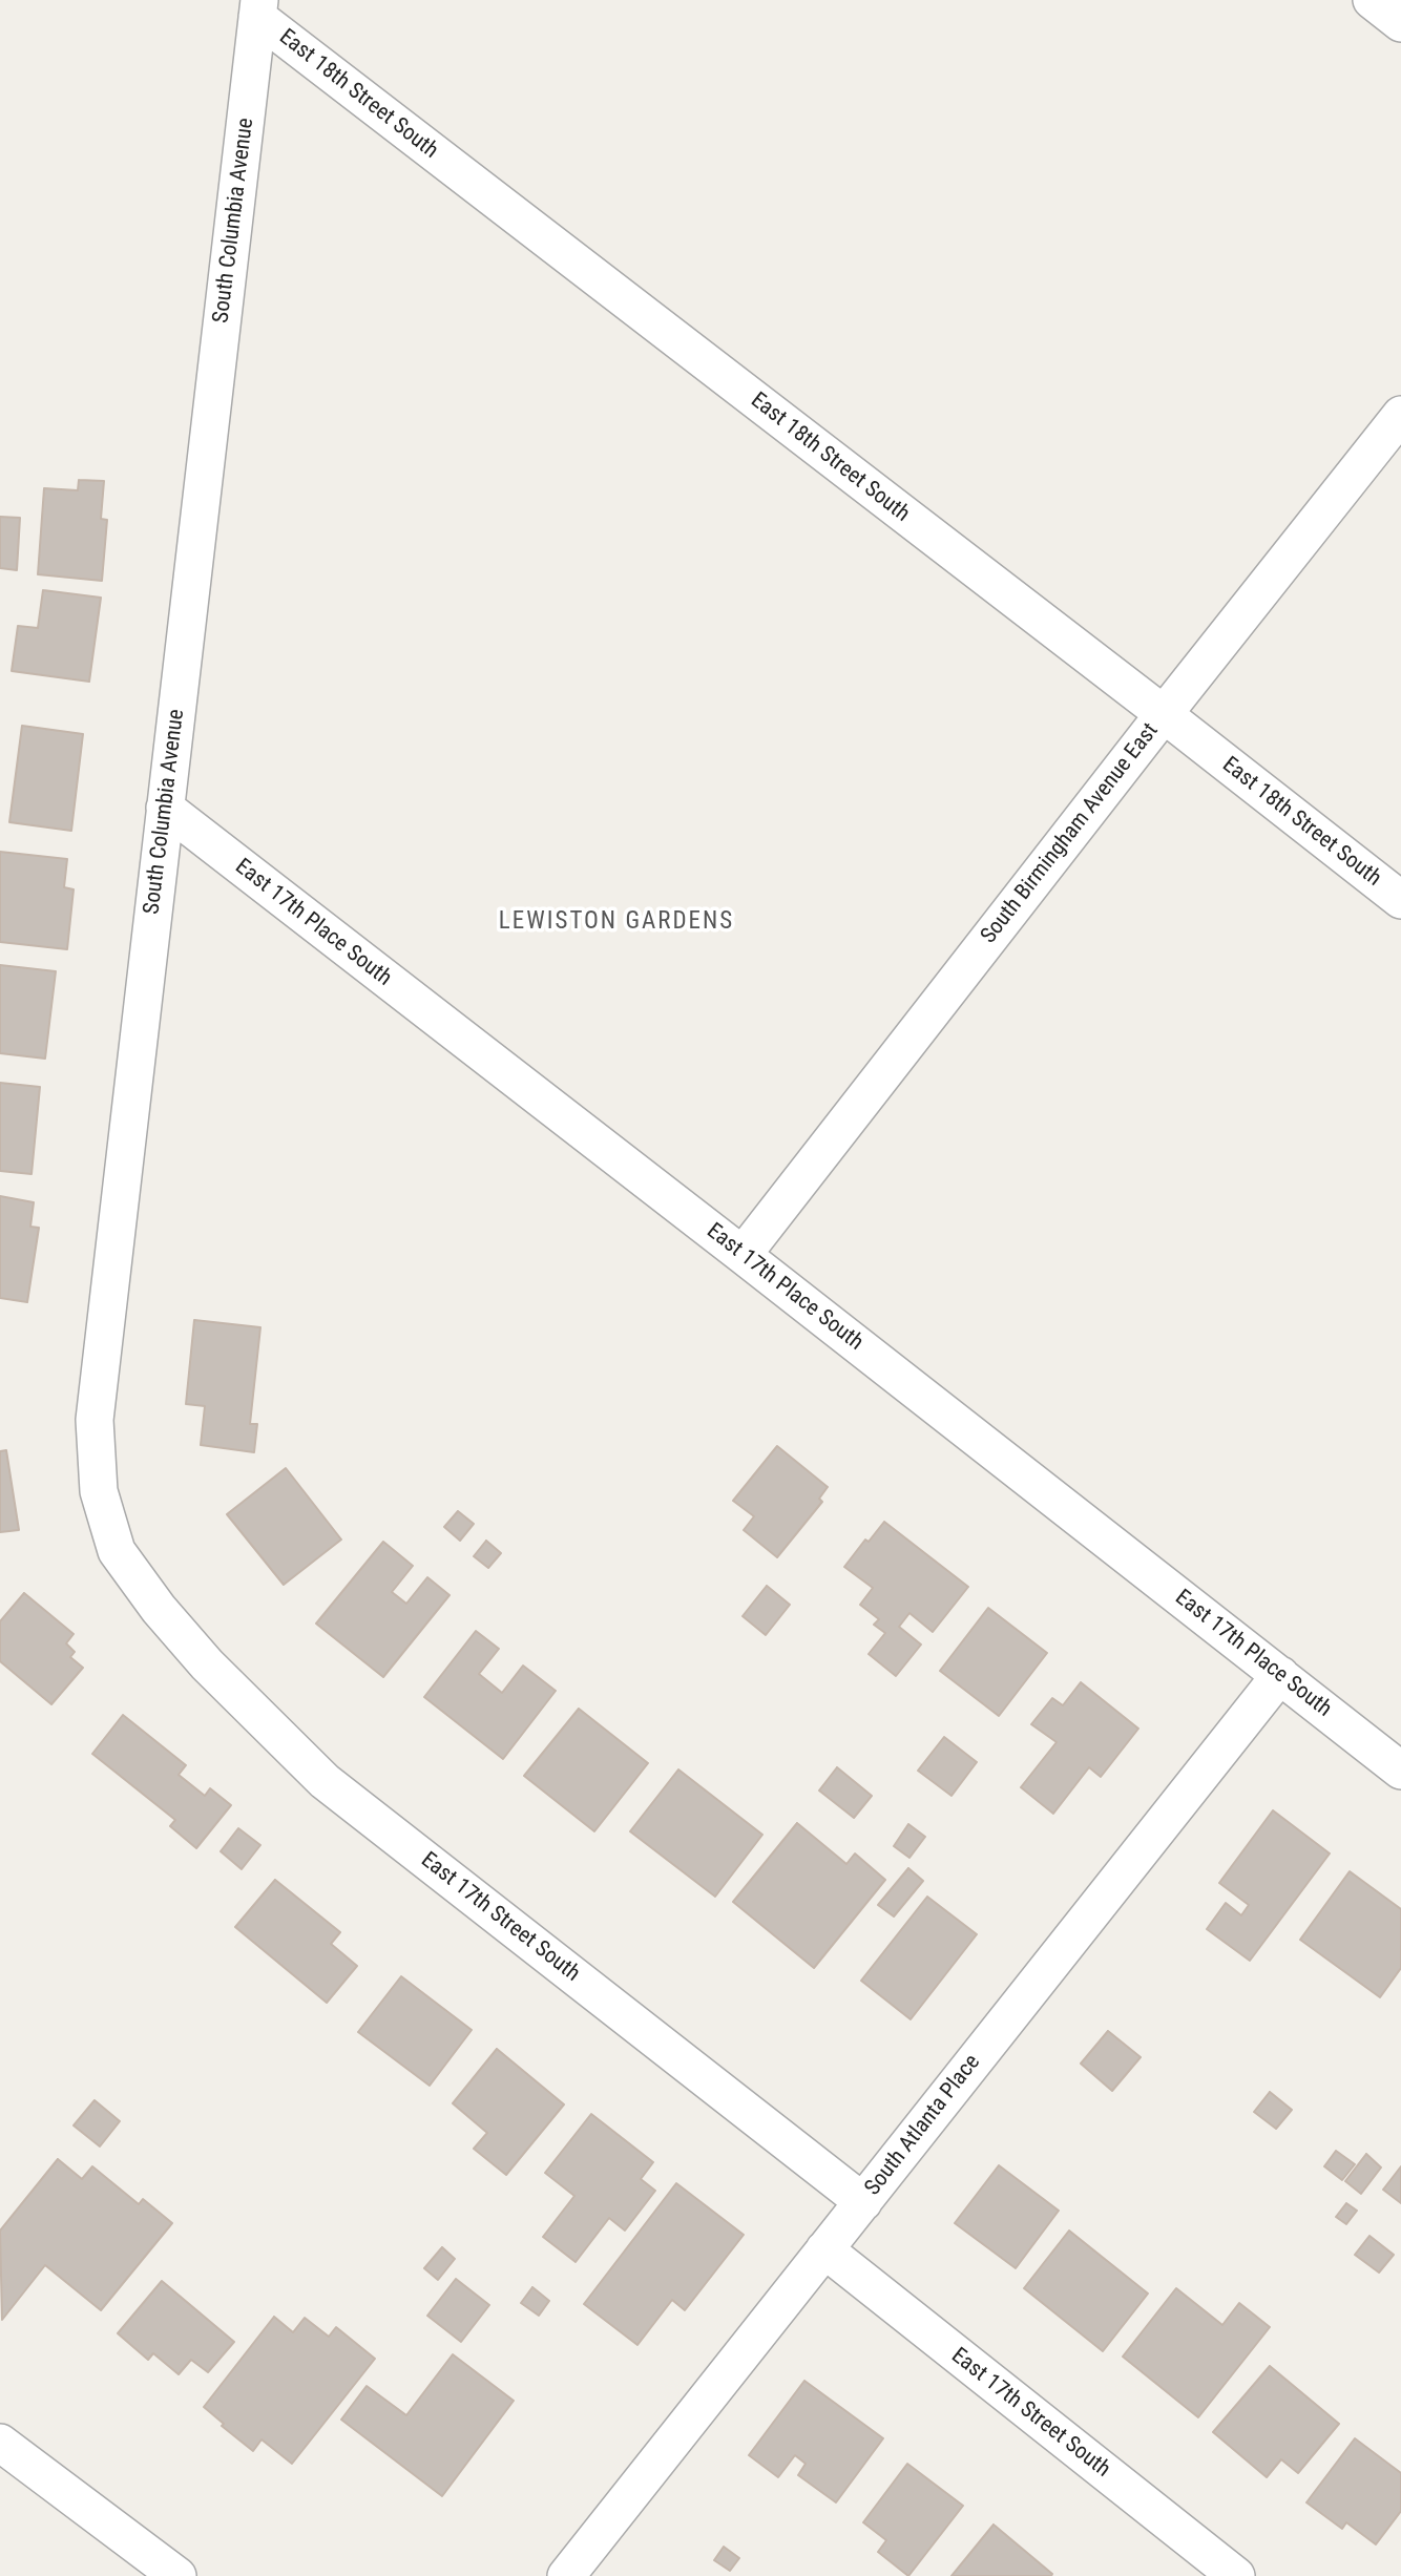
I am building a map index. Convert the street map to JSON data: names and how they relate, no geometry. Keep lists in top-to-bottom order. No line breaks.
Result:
{"streets":{"street":["East 18th Street South","South Columbia Avenue","South Birmingham Avenue East","East 17th Place South","East 17th Street South","South Atlanta Place"]},"crossings":[["East 18th Street South","South Columbia Avenue"],["East 18th Street South","South Birmingham Avenue East"],["South Columbia Avenue","East 17th Place South"],["South Columbia Avenue","East 17th Street South"],["South Birmingham Avenue East","East 17th Place South"],["East 17th Place South","South Atlanta Place"],["East 17th Street South","South Atlanta Place"]],"districts":["LEWISTON GARDENS"]}
